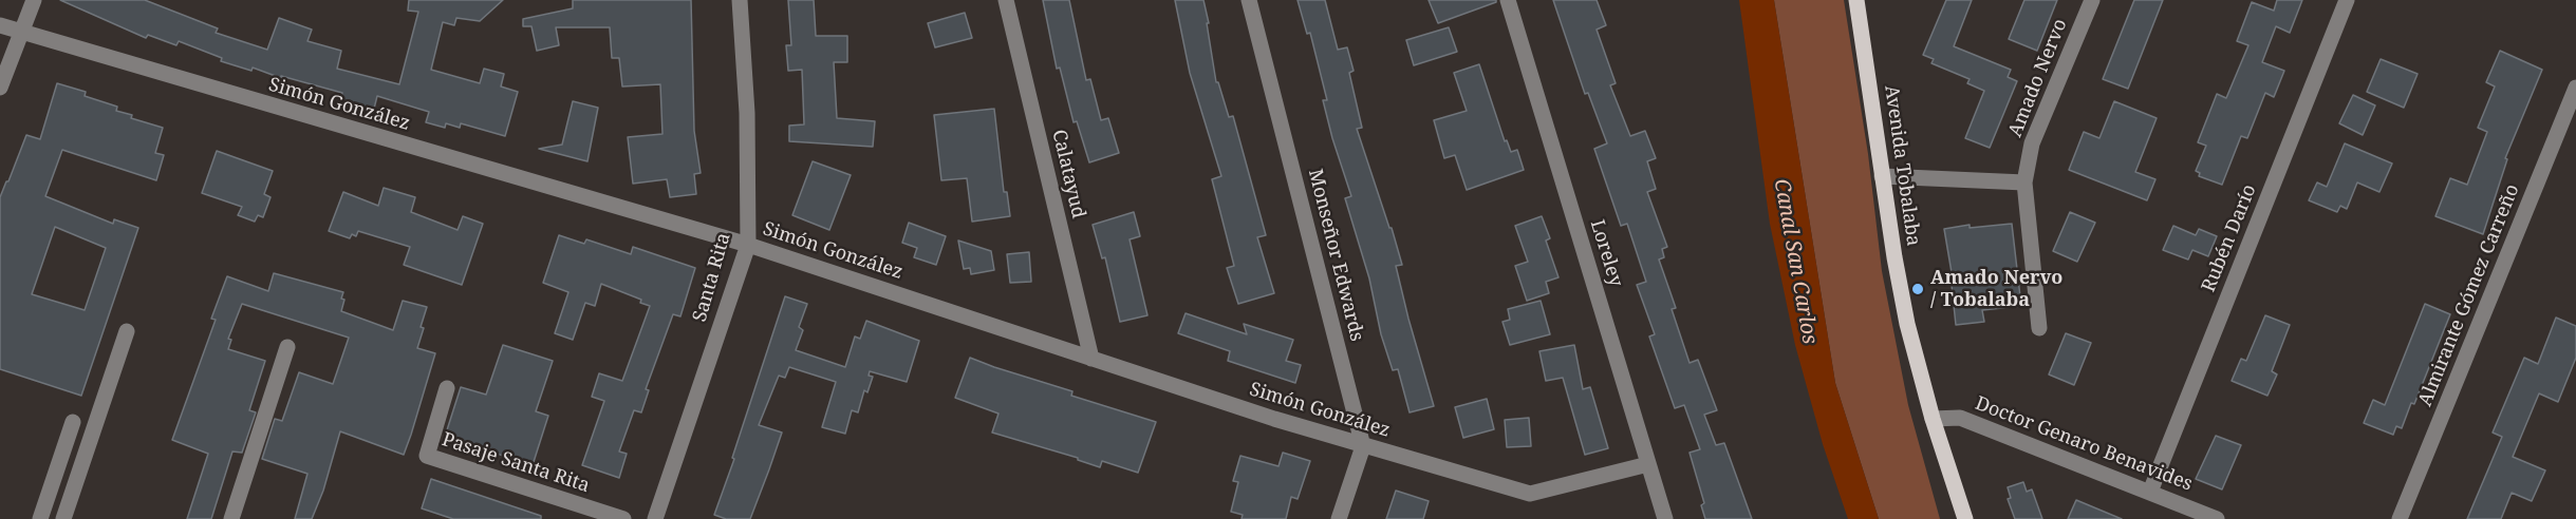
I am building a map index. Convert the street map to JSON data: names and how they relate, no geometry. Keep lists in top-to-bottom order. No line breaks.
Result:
{"streets":{"main road":["Avenida Tobalaba"],"street":["Amado Nervo","Simón González","Calatayud","Rubén Darío","Loreley","Monseñor Edwards","Santa Rita","Almirante Gómez Carreño","Doctor Genaro Benavides","Pasaje Santa Rita"]},"crossings":[["Simón González","Calatayud"],["Simón González","Loreley"],["Simón González","Monseñor Edwards"],["Simón González","Santa Rita"],["Avenida Tobalaba","Doctor Genaro Benavides"],["Rubén Darío","Doctor Genaro Benavides"]],"water":["Canal San Carlos"],"places":["Amado Nervo / Tobalaba"]}
